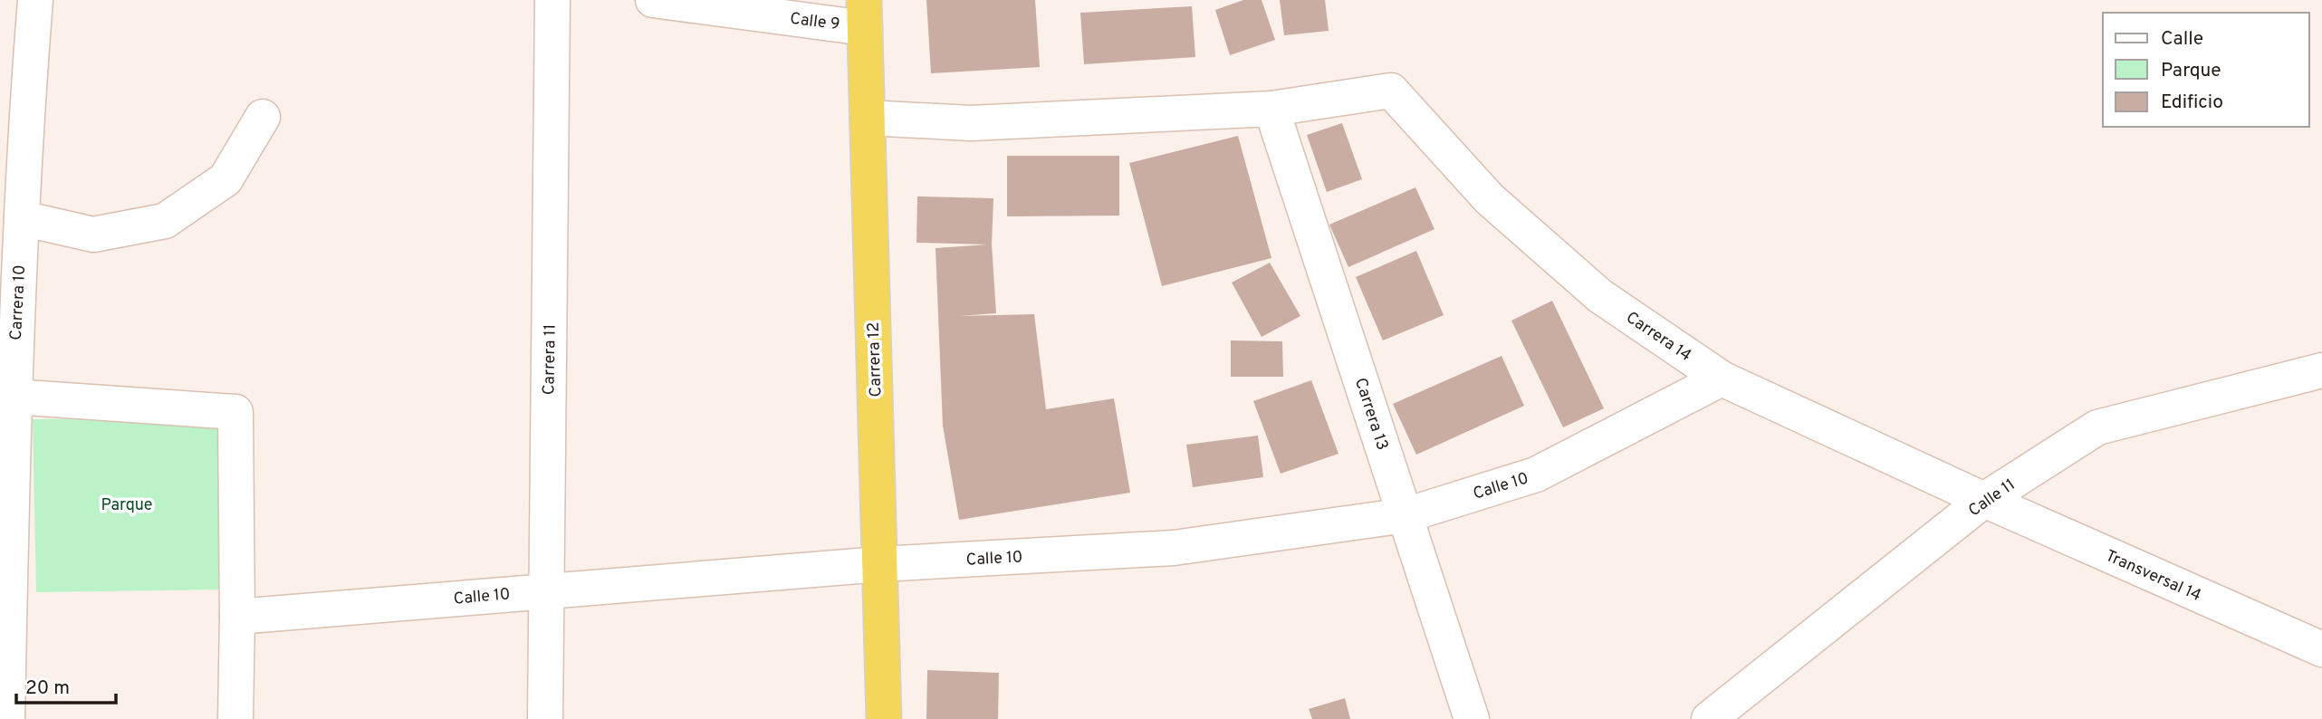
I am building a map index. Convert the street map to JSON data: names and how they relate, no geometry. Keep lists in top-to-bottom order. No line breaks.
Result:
{"streets":{"highway":["Carrera 12"],"street":["Calle 9","Carrera 10","Carrera 14","Carrera 11","Carrera 13","Calle 10","Calle 11","Transversal 14"]},"crossings":[["Calle 9","Carrera 12"],["Carrera 14","Carrera 13"],["Carrera 14","Calle 10"],["Carrera 14","Calle 11"],["Carrera 14","Transversal 14"],["Carrera 11","Calle 10"],["Carrera 12","Calle 10"],["Carrera 13","Calle 10"],["Calle 11","Transversal 14"]],"parks":["Parque"],"legend":["Calle","Parque","Edificio"],"scale_bar":"20 m"}
